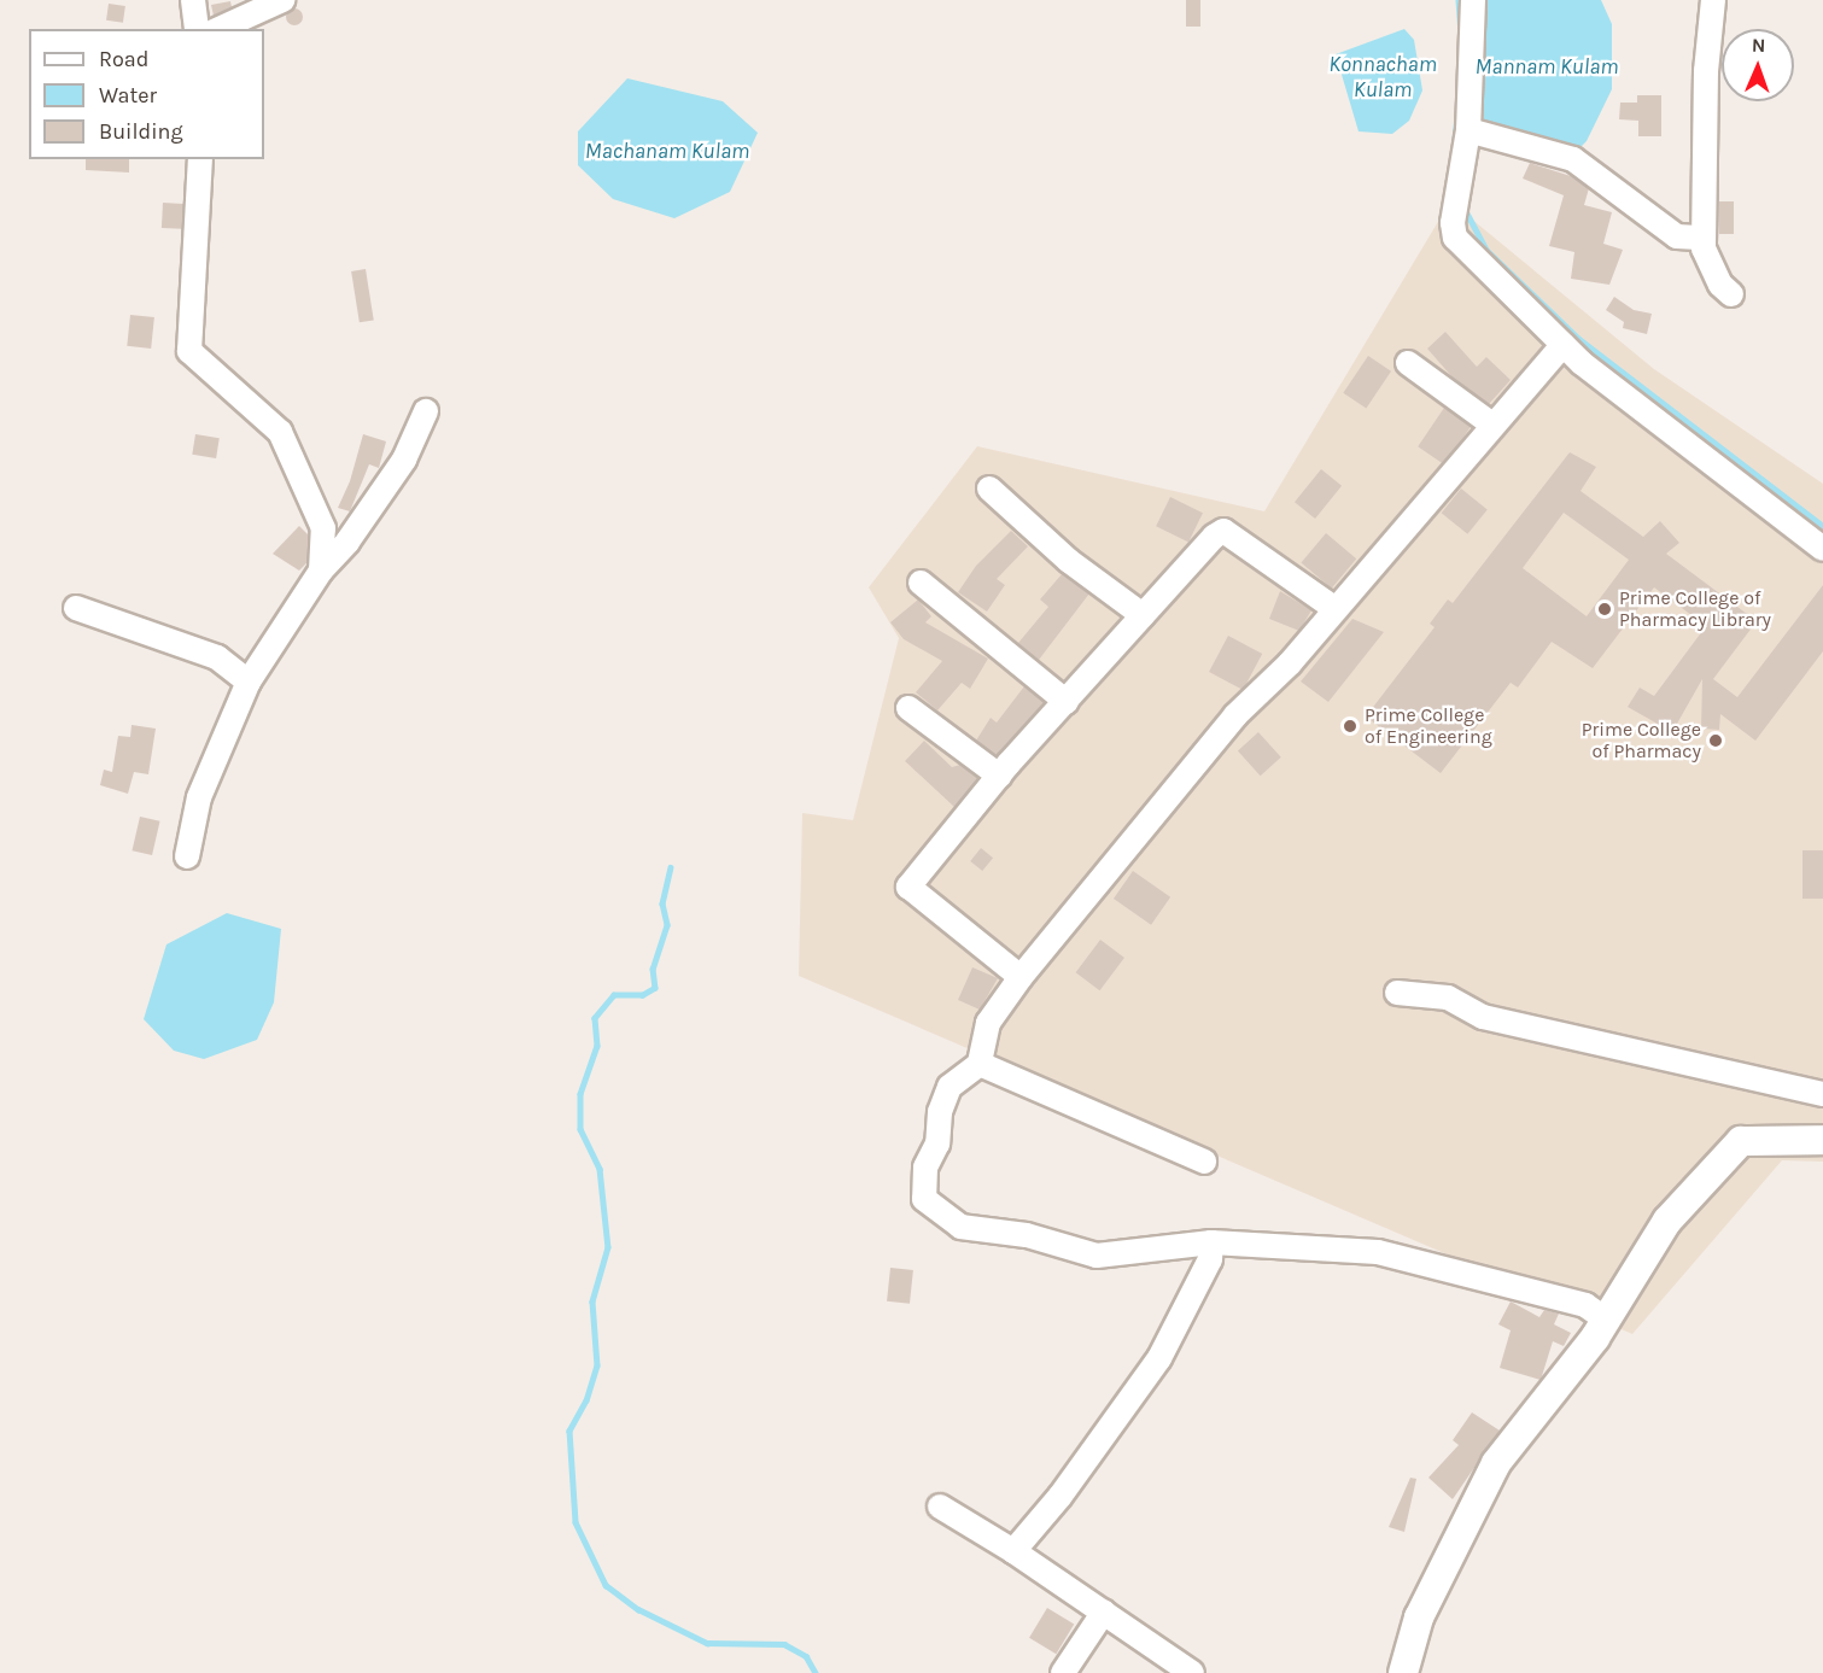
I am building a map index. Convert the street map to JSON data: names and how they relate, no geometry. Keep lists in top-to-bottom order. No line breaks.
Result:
{"water":["Konnacham Kulam","Mannam Kulam","Machanam Kulam"],"places":["Prime College of Pharmacy Library","Prime College of Engineering","Prime College of Pharmacy"],"legend":["Road","Water","Building"],"north":"top"}
